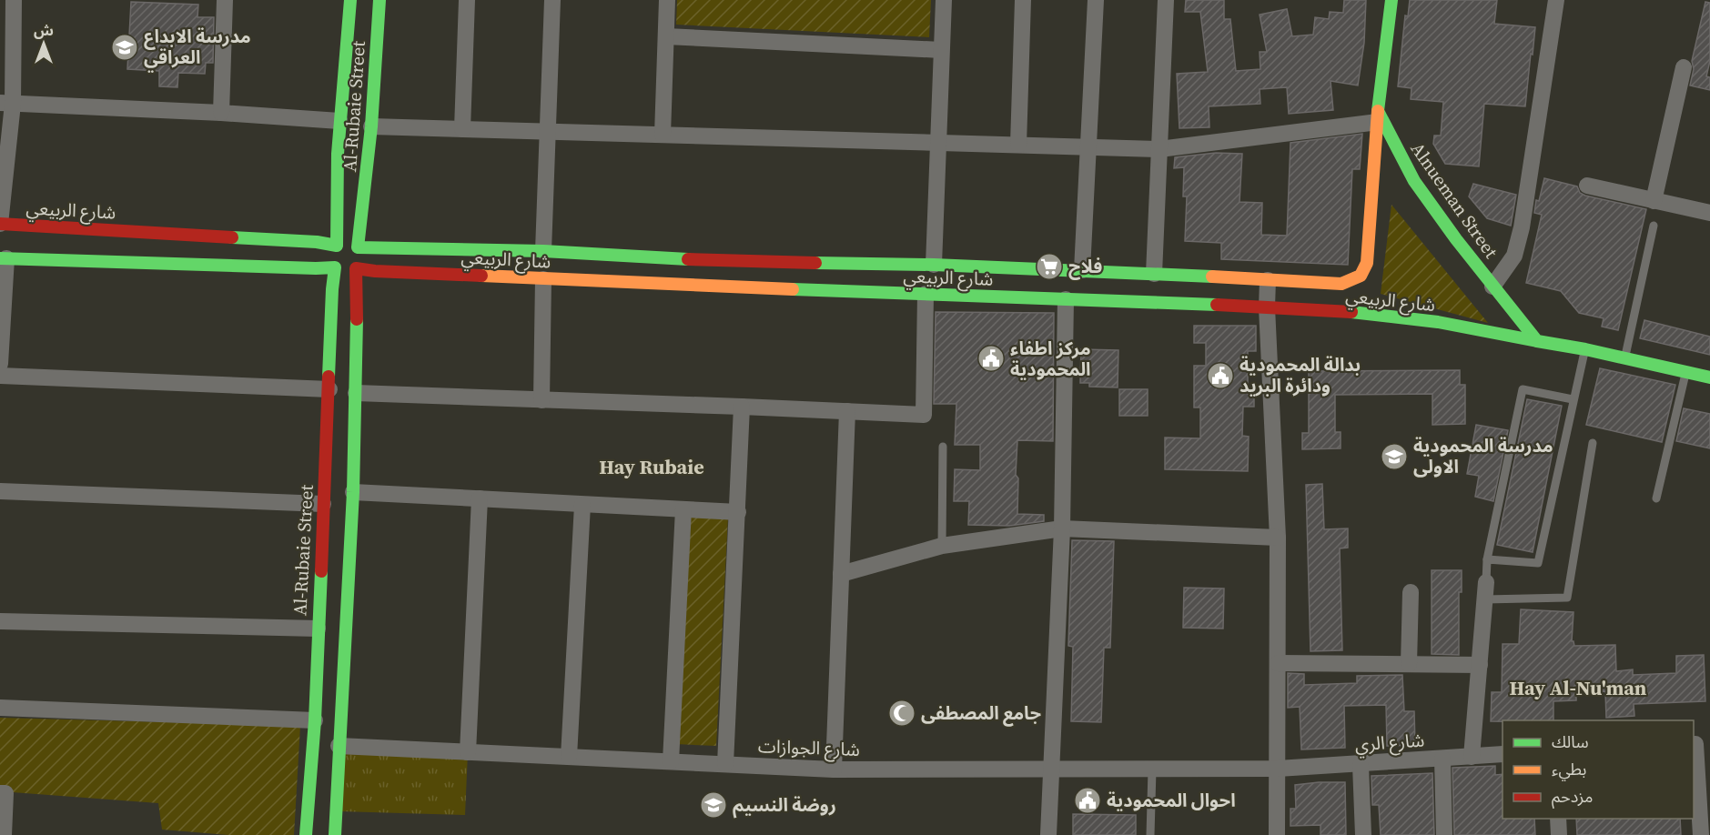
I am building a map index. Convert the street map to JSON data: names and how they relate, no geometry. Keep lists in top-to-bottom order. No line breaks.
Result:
{"streets":{"street":["Al-Rubaie Street","Alnueman Street","شارع الربيعي","شارع الري","شارع الجوازات"]},"crossings":[["Al-Rubaie Street","شارع الربيعي"],["Al-Rubaie Street","شارع الجوازات"],["Alnueman Street","شارع الربيعي"],["شارع الري","شارع الجوازات"]],"districts":["Hay Rubaie","Hay Al-Nu'man"],"places":{"school or university":["مدرسة الابداع العراقي","مدرسة المحمودية الاولى","روضة النسيم"],"supermarket":["فلاح"],"public building":["مركز اطفاء المحمودية","بدالة المحمودية ودائرة البريد","احوال المحمودية"],"mosque":["جامع المصطفى"]},"legend":["سالك","بطيء","مزدحم"],"north":"top"}
